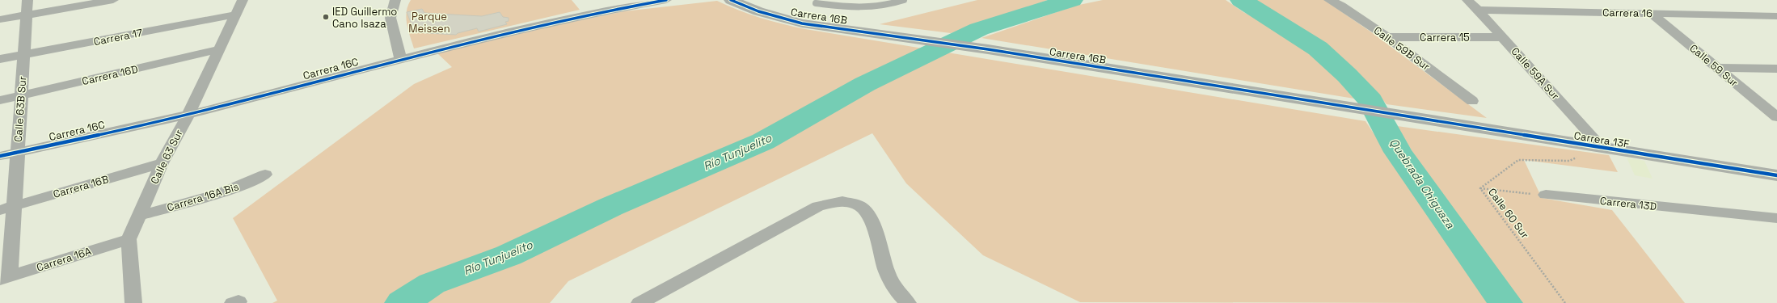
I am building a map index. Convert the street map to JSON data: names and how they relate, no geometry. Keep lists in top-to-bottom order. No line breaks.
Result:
{"streets":{"street":["Carrera 16","Carrera 16B","Carrera 17","Carrera 15","Calle 59B Sur","Calle 59 Sur","Carrera 16C","Calle 59A Sur","Carrera 16D","Calle 63B Sur","Carrera 13F","Calle 63 Sur","Carrera 16A Bis","Carrera 13D","Carrera 16A"],"path":["Calle 60 Sur"]},"crossings":[["Carrera 16","Calle 59 Sur"],["Carrera 16","Calle 59A Sur"],["Carrera 16B","Calle 63B Sur"],["Carrera 16B","Carrera 13F"],["Carrera 16B","Calle 63 Sur"],["Carrera 17","Calle 63B Sur"],["Carrera 17","Calle 63 Sur"],["Carrera 15","Calle 59B Sur"],["Carrera 15","Calle 59A Sur"],["Carrera 16C","Calle 63B Sur"],["Carrera 16C","Calle 63 Sur"],["Calle 59A Sur","Carrera 13F"],["Carrera 16D","Calle 63B Sur"],["Carrera 16D","Calle 63 Sur"],["Calle 63B Sur","Carrera 16A"],["Calle 63 Sur","Carrera 16A Bis"],["Calle 63 Sur","Carrera 16A"]],"water":["Río Tunjuelito","Quebrada Chiguaza"],"parks":["Parque Meissen"],"places":["IED Guillermo Cano Isaza"]}
